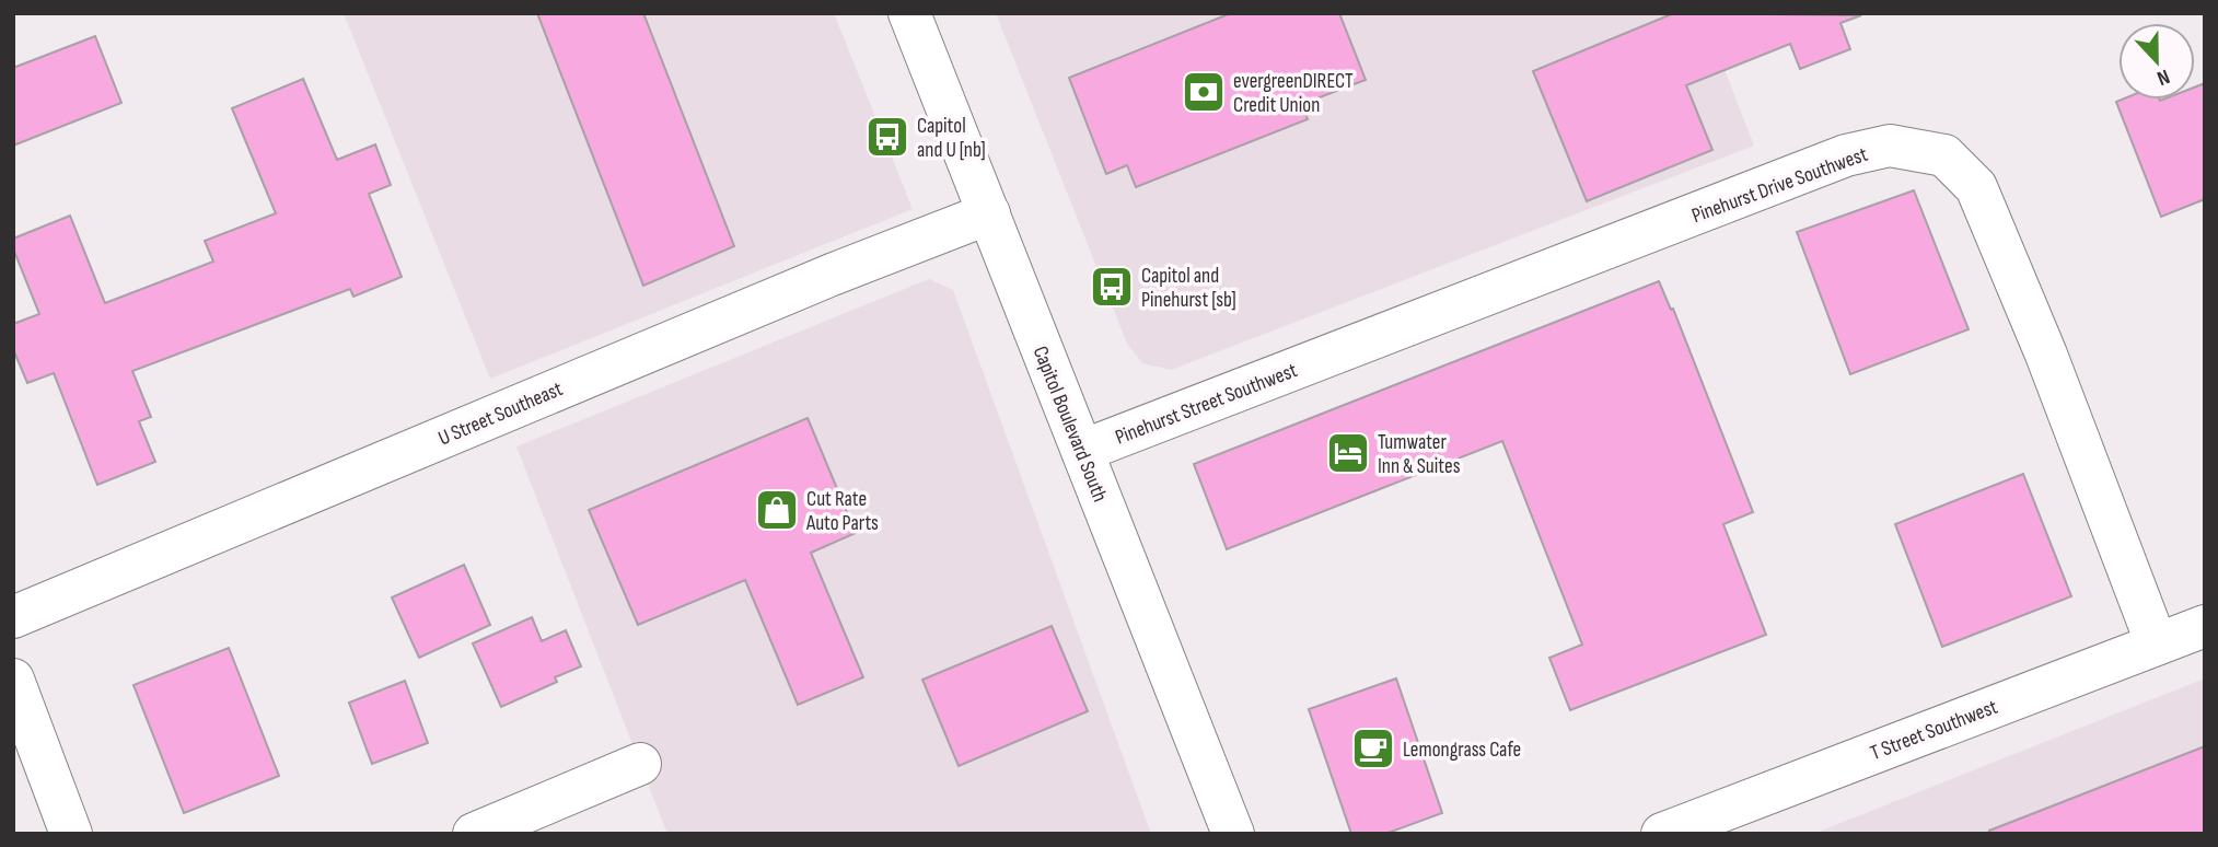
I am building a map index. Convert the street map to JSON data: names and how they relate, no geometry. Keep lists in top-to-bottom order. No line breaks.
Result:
{"streets":{"street":["Pinehurst Drive Southwest","Pinehurst Street Southwest","U Street Southeast","Capitol Boulevard South","T Street Southwest"]},"crossings":[["Pinehurst Drive Southwest","Pinehurst Street Southwest"],["Pinehurst Drive Southwest","T Street Southwest"],["Pinehurst Street Southwest","Capitol Boulevard South"],["U Street Southeast","Capitol Boulevard South"]],"places":{"bank":["evergreenDIRECT Credit Union"],"bus stop":["Capitol and U [nb]","Capitol and Pinehurst [sb]"],"hotel":["Tumwater Inn & Suites"],"shop":["Cut Rate Auto Parts"],"cafe":["Lemongrass Cafe"]},"north":"bottom"}
